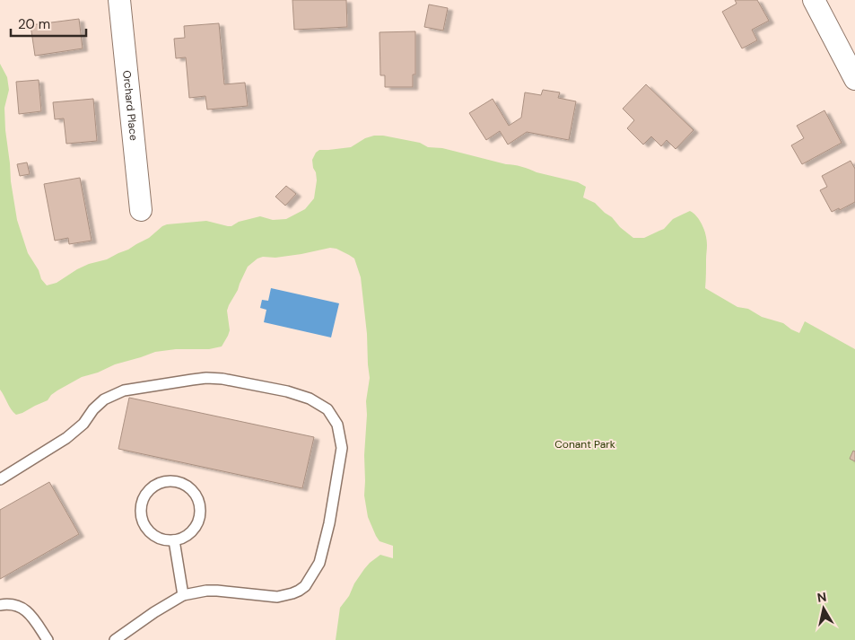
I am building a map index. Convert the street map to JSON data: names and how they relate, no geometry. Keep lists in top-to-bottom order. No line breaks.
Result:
{"streets":{"street":["Orchard Place"]},"parks":["Conant Park"],"scale_bar":"20 m","north":"top"}
